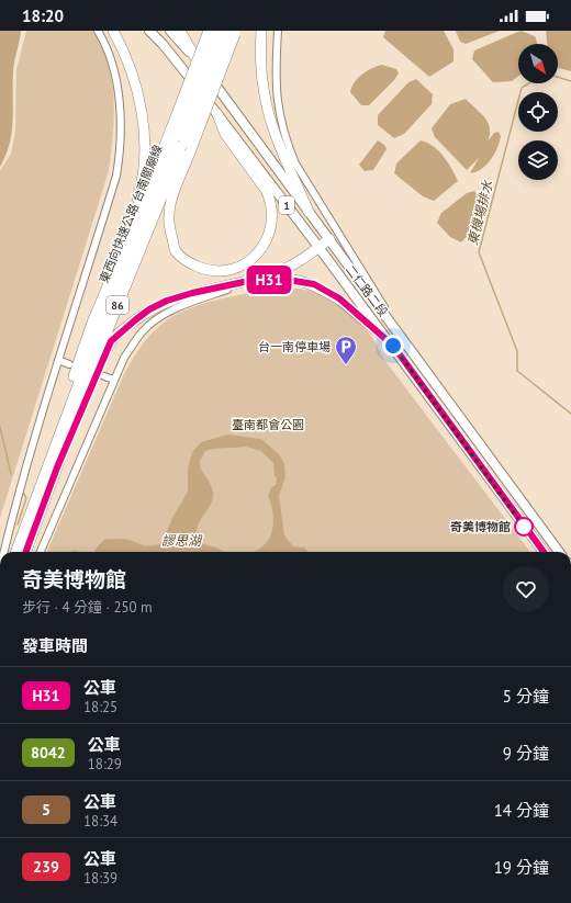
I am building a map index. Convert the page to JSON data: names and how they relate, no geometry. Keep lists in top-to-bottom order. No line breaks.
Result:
{"streets":{"highway":["東西向快速公路 台南關廟線","86"],"main road":["1","二仁路二段"]},"crossings":[["1","二仁路二段"]],"water":["東機場排水","謬思湖"],"parks":["臺南都會公園"],"places":{"parking":["台一南停車場"],"other":["奇美博物館"]},"lines":["bus line H31"],"north":"bottom right","page":{"status":"18:20","on_map":"H31","heading":[["奇美博物館","步行 · 4 分鐘 · 250 m"],"發車時間"],"list":[{"mark":"H31","name":"公車","note":"18:25","value":"5 分鐘"},{"mark":"8042","name":"公車","note":"18:29","value":"9 分鐘"},{"mark":"5","name":"公車","note":"18:34","value":"14 分鐘"},{"mark":"239","name":"公車","note":"18:39","value":"19 分鐘"}]}}
